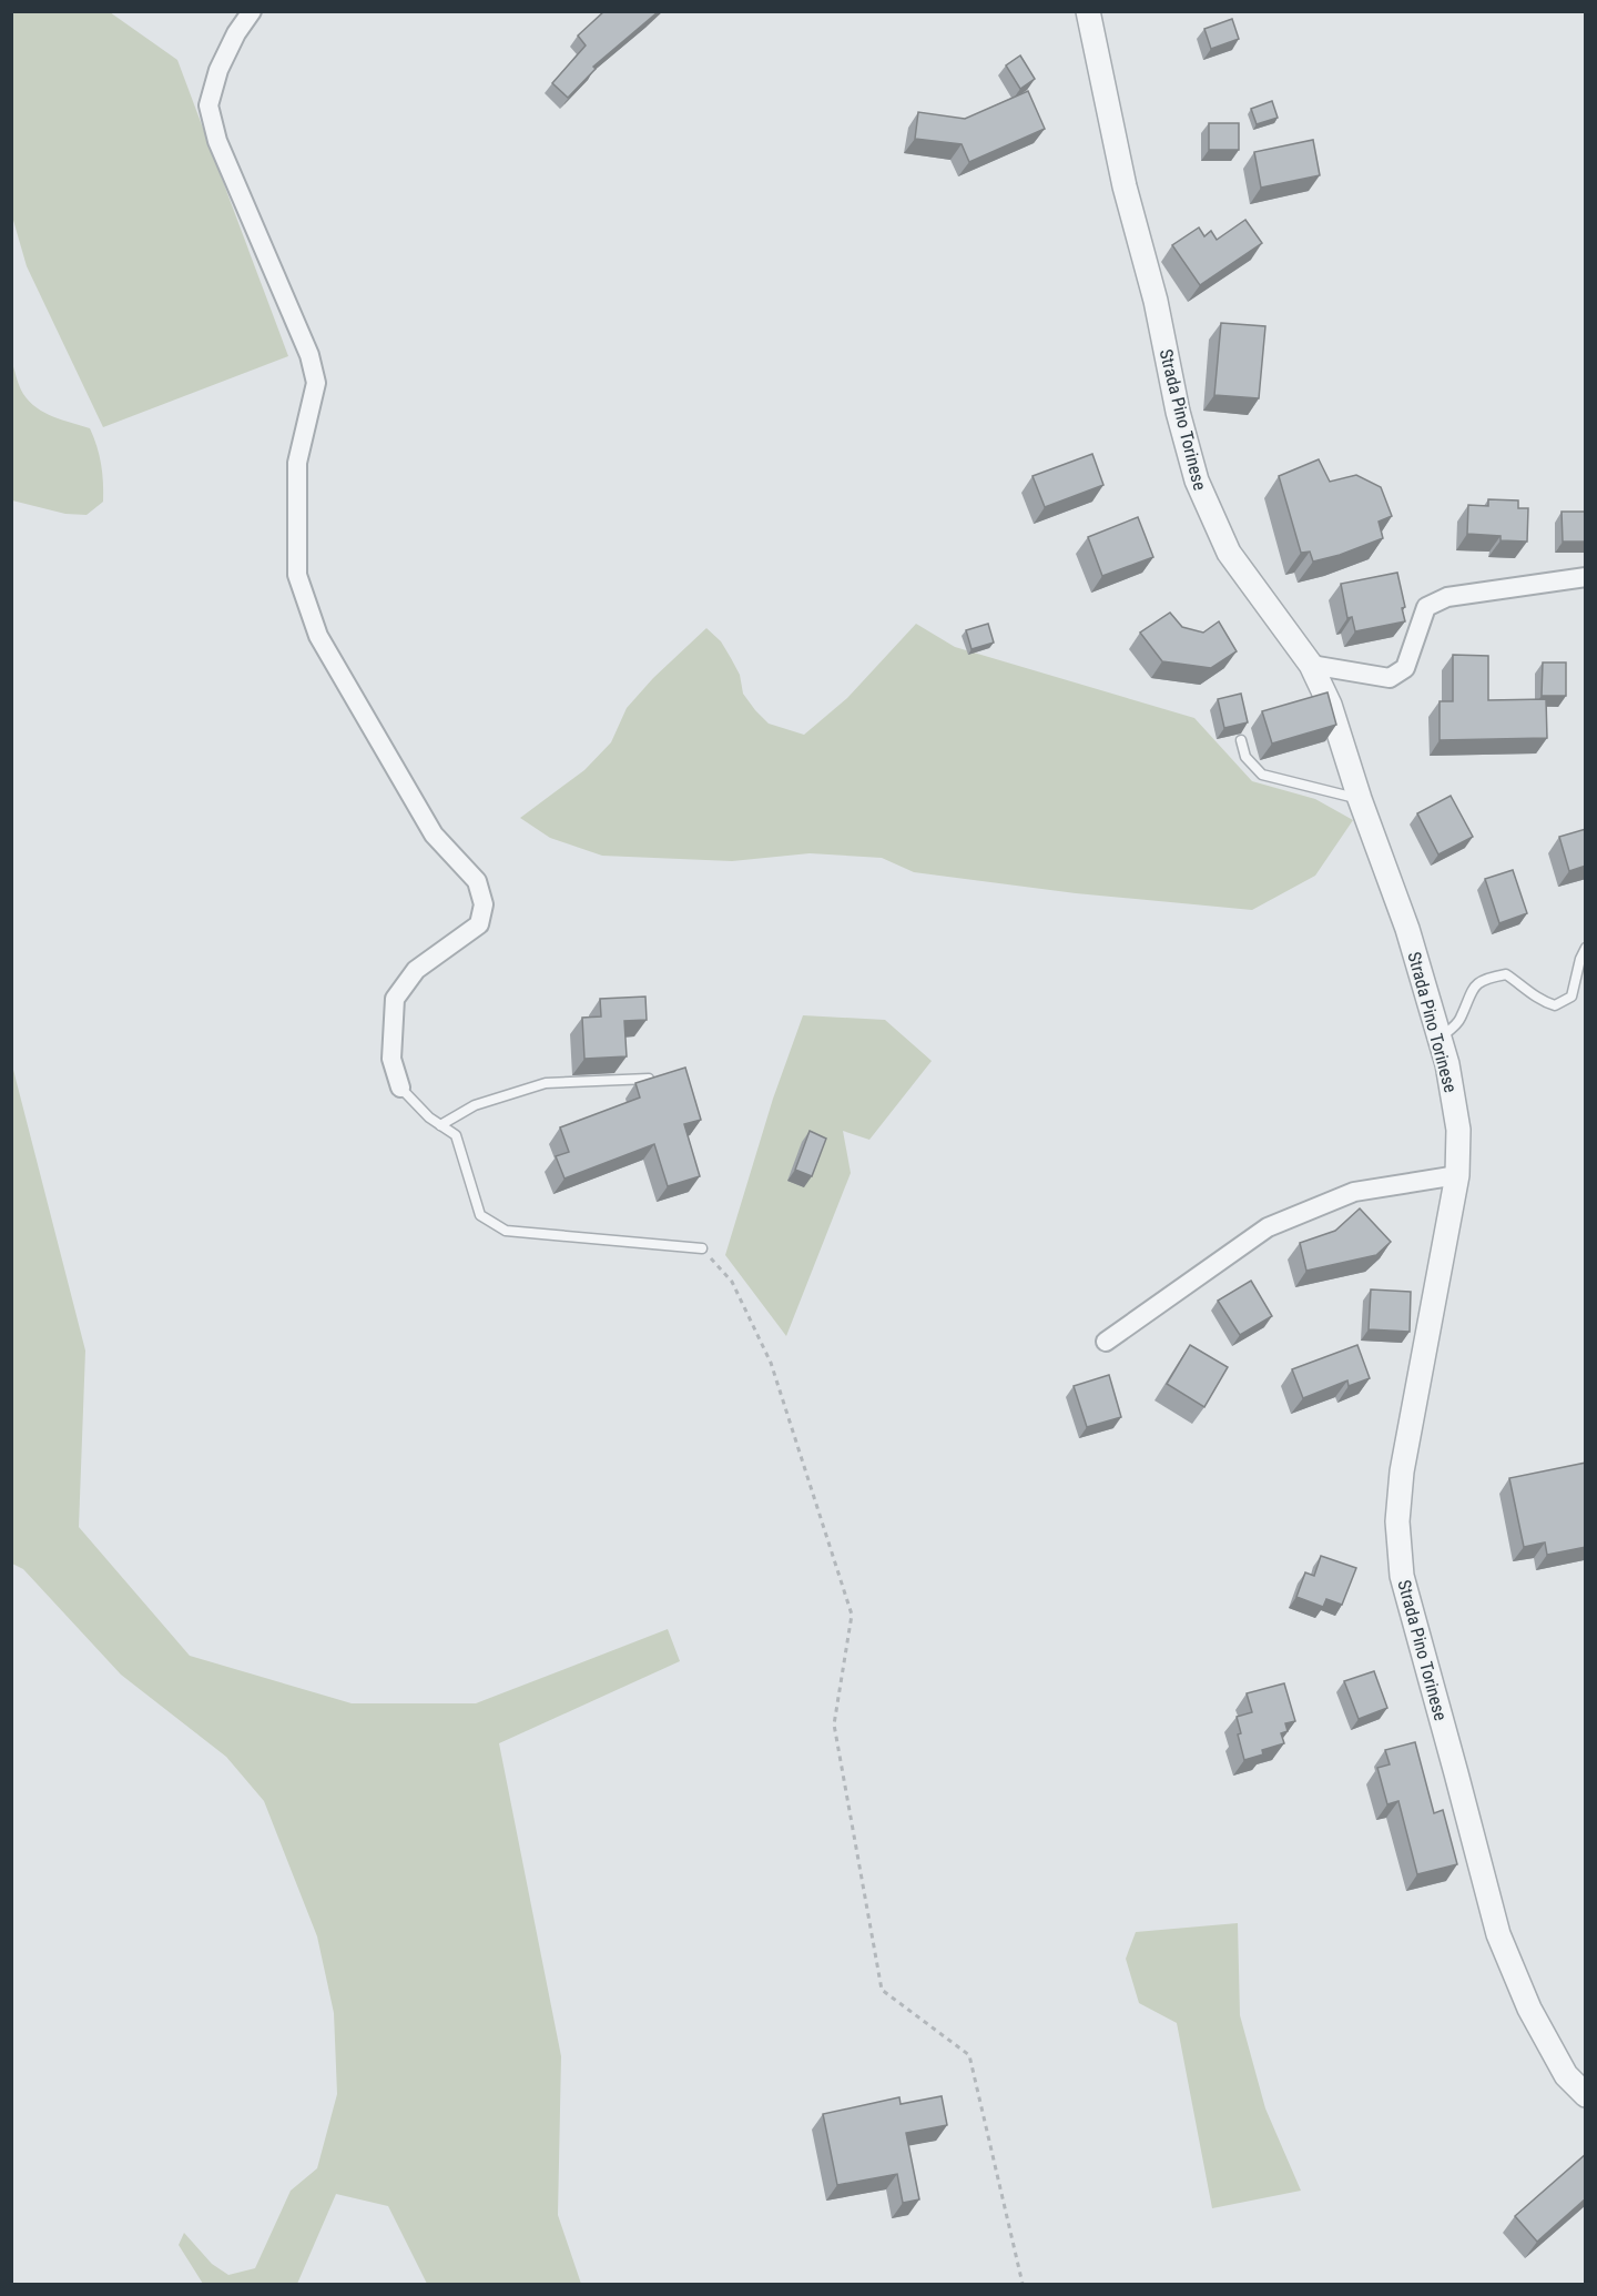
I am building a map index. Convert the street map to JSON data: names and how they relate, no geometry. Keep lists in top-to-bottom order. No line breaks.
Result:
{"streets":{"street":["Strada Pino Torinese"]}}
